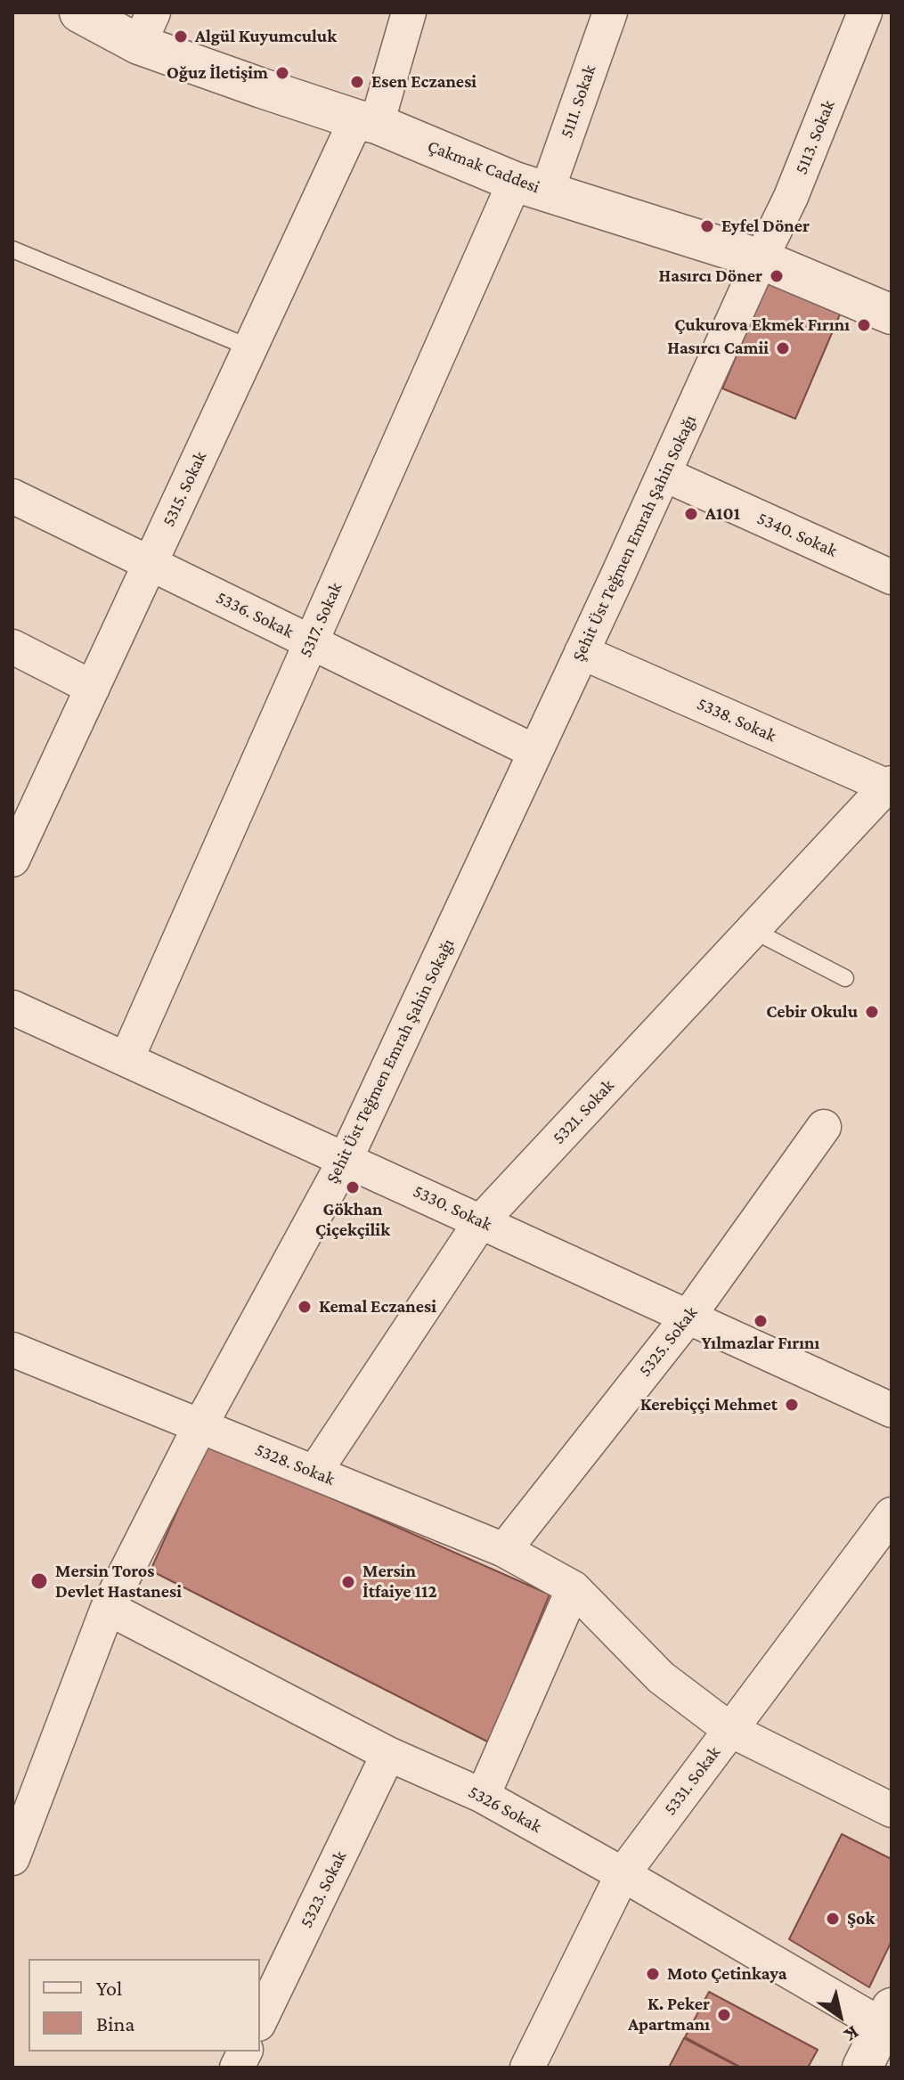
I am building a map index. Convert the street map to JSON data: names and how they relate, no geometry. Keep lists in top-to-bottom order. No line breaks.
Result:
{"streets":{"street":["5111. Sokak","5113. Sokak","Çakmak Caddesi","5315. Sokak","5340. Sokak","Şehit Üst Teğmen Emrah Şahin Sokağı","5336. Sokak","5317. Sokak","5338. Sokak","5321. Sokak","5330. Sokak","5325. Sokak","5328. Sokak","5331. Sokak","5326 Sokak","5323. Sokak"]},"crossings":[["5111. Sokak","Çakmak Caddesi"],["5111. Sokak","5317. Sokak"],["5113. Sokak","Çakmak Caddesi"],["5113. Sokak","Şehit Üst Teğmen Emrah Şahin Sokağı"],["Çakmak Caddesi","5315. Sokak"],["Çakmak Caddesi","Şehit Üst Teğmen Emrah Şahin Sokağı"],["Çakmak Caddesi","5317. Sokak"],["5315. Sokak","5336. Sokak"],["5340. Sokak","Şehit Üst Teğmen Emrah Şahin Sokağı"],["Şehit Üst Teğmen Emrah Şahin Sokağı","5336. Sokak"],["Şehit Üst Teğmen Emrah Şahin Sokağı","5338. Sokak"],["Şehit Üst Teğmen Emrah Şahin Sokağı","5330. Sokak"],["Şehit Üst Teğmen Emrah Şahin Sokağı","5328. Sokak"],["Şehit Üst Teğmen Emrah Şahin Sokağı","5326 Sokak"],["5336. Sokak","5317. Sokak"],["5317. Sokak","5330. Sokak"],["5338. Sokak","5321. Sokak"],["5321. Sokak","5330. Sokak"],["5321. Sokak","5328. Sokak"],["5330. Sokak","5325. Sokak"],["5325. Sokak","5328. Sokak"],["5328. Sokak","5331. Sokak"],["5331. Sokak","5326 Sokak"],["5326 Sokak","5323. Sokak"]],"places":["Algül Kuyumculuk","Oğuz İletişim","Esen Eczanesi","Eyfel Döner","Hasırcı Döner","Çukurova Ekmek Fırını","Hasırcı Camii","A101","Cebir Okulu","Gökhan Çiçekçilik","Kemal Eczanesi","Yılmazlar Fırını","Kerebiççi Mehmet","Mersin Toros Devlet Hastanesi","Mersin İtfaiye 112","Şok","Moto Çetinkaya","K. Peker Apartmanı"],"legend":["Yol","Bina"],"north":"bottom right"}
